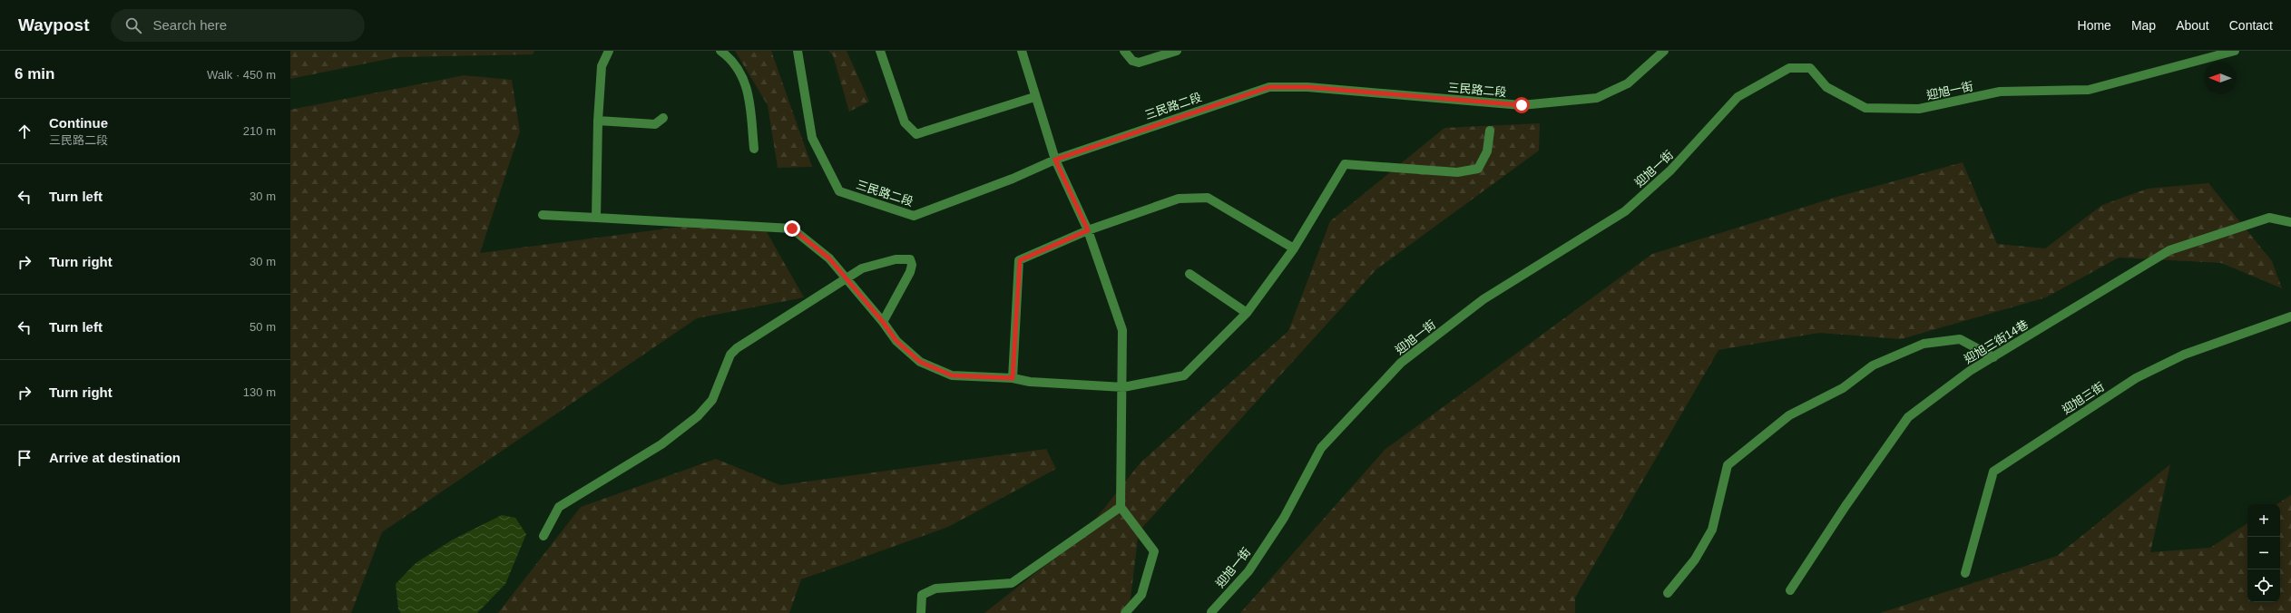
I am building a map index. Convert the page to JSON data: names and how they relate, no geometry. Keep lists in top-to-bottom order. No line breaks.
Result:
{"streets":{"street":["三民路二段","迎旭一街","迎旭三街14巷","迎旭三街"]},"north":"left","page":{"header":"Waypost","search":"Search here","nav":["Home","Map","About","Contact"],"heading":["6 min","Walk · 450 m"],"list":[["Continue","三民路二段","210 m"],["Turn left","30 m"],["Turn right","30 m"],["Turn left","50 m"],["Turn right","130 m"],"Arrive at destination"],"map_buttons":["+","−"]}}
